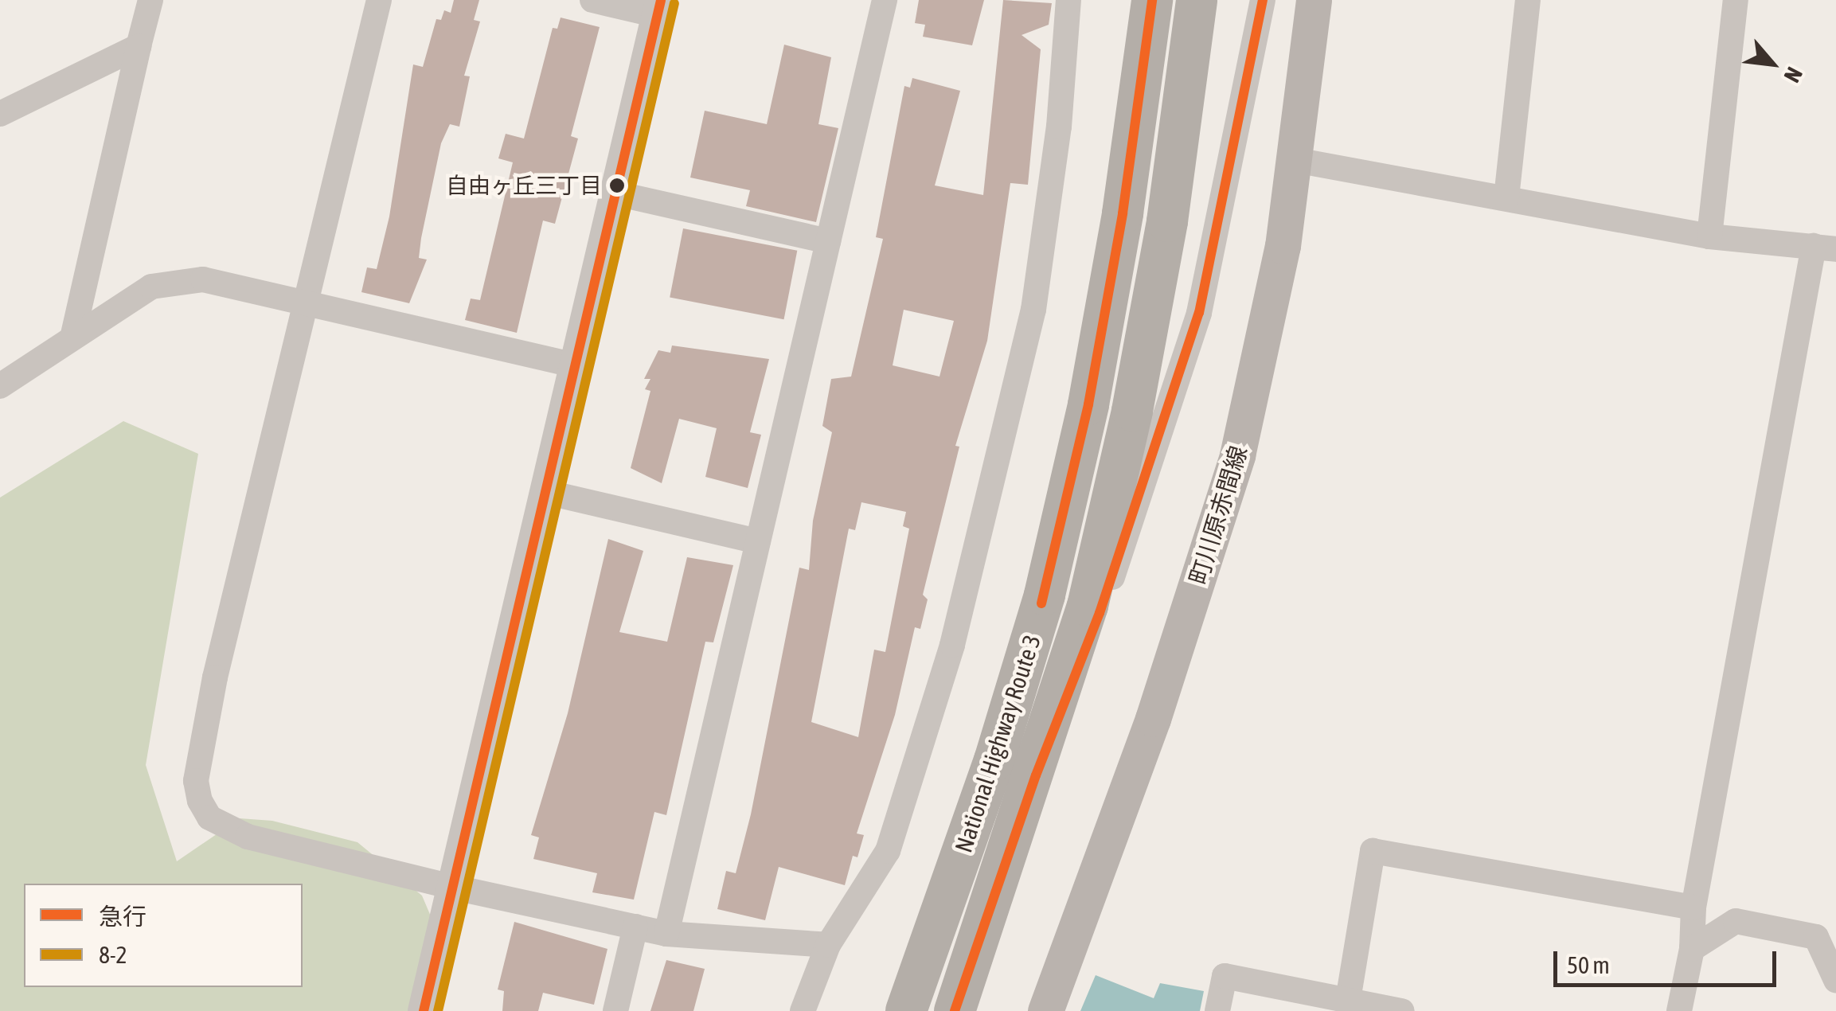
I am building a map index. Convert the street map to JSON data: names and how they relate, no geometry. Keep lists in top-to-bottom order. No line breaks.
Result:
{"streets":{"highway":["National Highway Route 3"],"main road":["町川原赤間線"]},"places":["自由ヶ丘三丁目"],"lines":["transit line 急行","transit line 8-2"],"legend":["急行","8-2"],"scale_bar":"50 m","north":"bottom right"}
